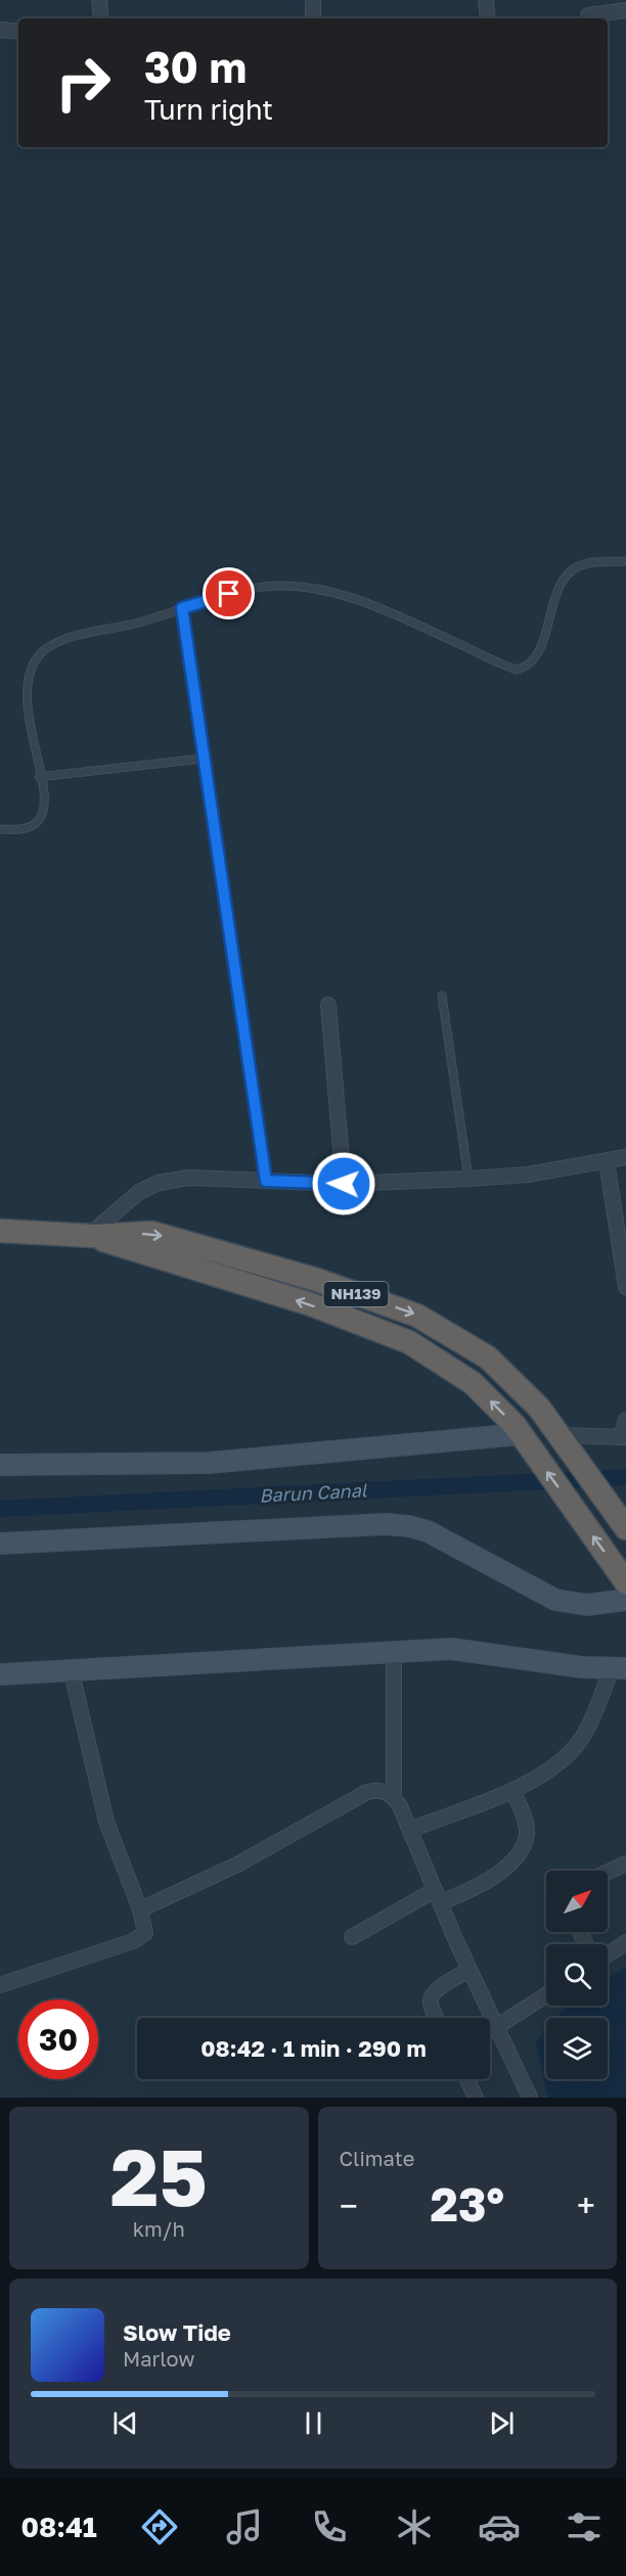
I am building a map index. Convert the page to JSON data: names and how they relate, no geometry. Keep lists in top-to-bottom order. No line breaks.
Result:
{"streets":{"highway":["NH139"]},"water":["Barun Canal"],"north":"top right","page":{"turn":["30 m","Turn right"],"limit":"30","trip":"08:42 · 1 min · 290 m","tile":[["25","km/h"],"Climate"],"heat":["−","23°","+"],"song":["Slow Tide","Marlow"],"tabs":"08:41"}}
